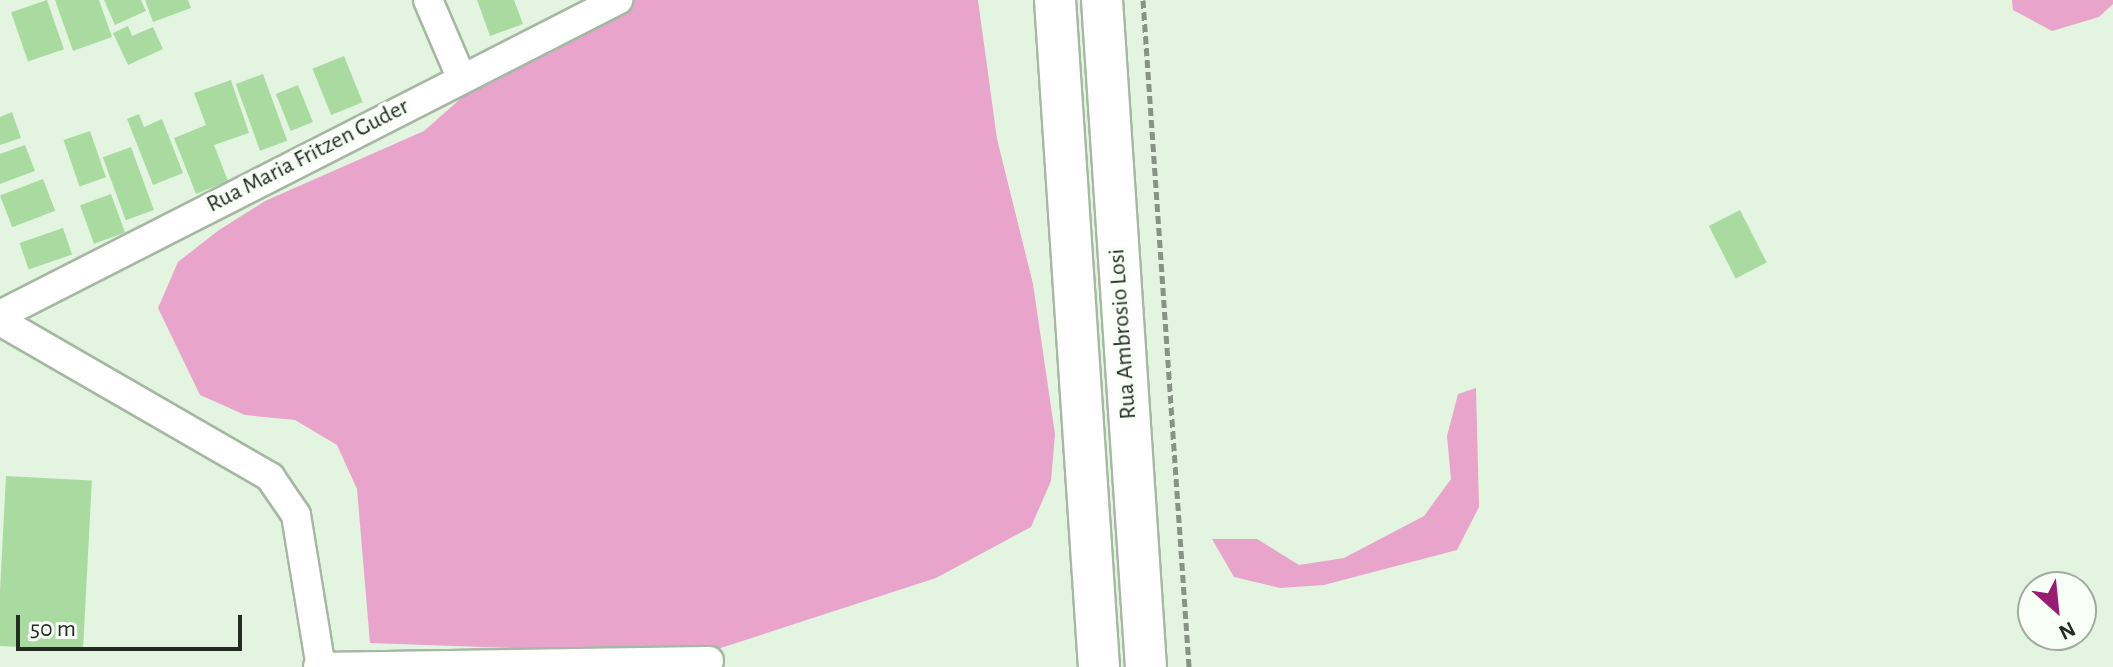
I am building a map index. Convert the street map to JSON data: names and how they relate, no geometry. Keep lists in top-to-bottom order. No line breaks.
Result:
{"streets":{"street":["Rua Maria Fritzen Guder","Rua Ambrosio Losi"]},"scale_bar":"50 m","north":"bottom right"}
